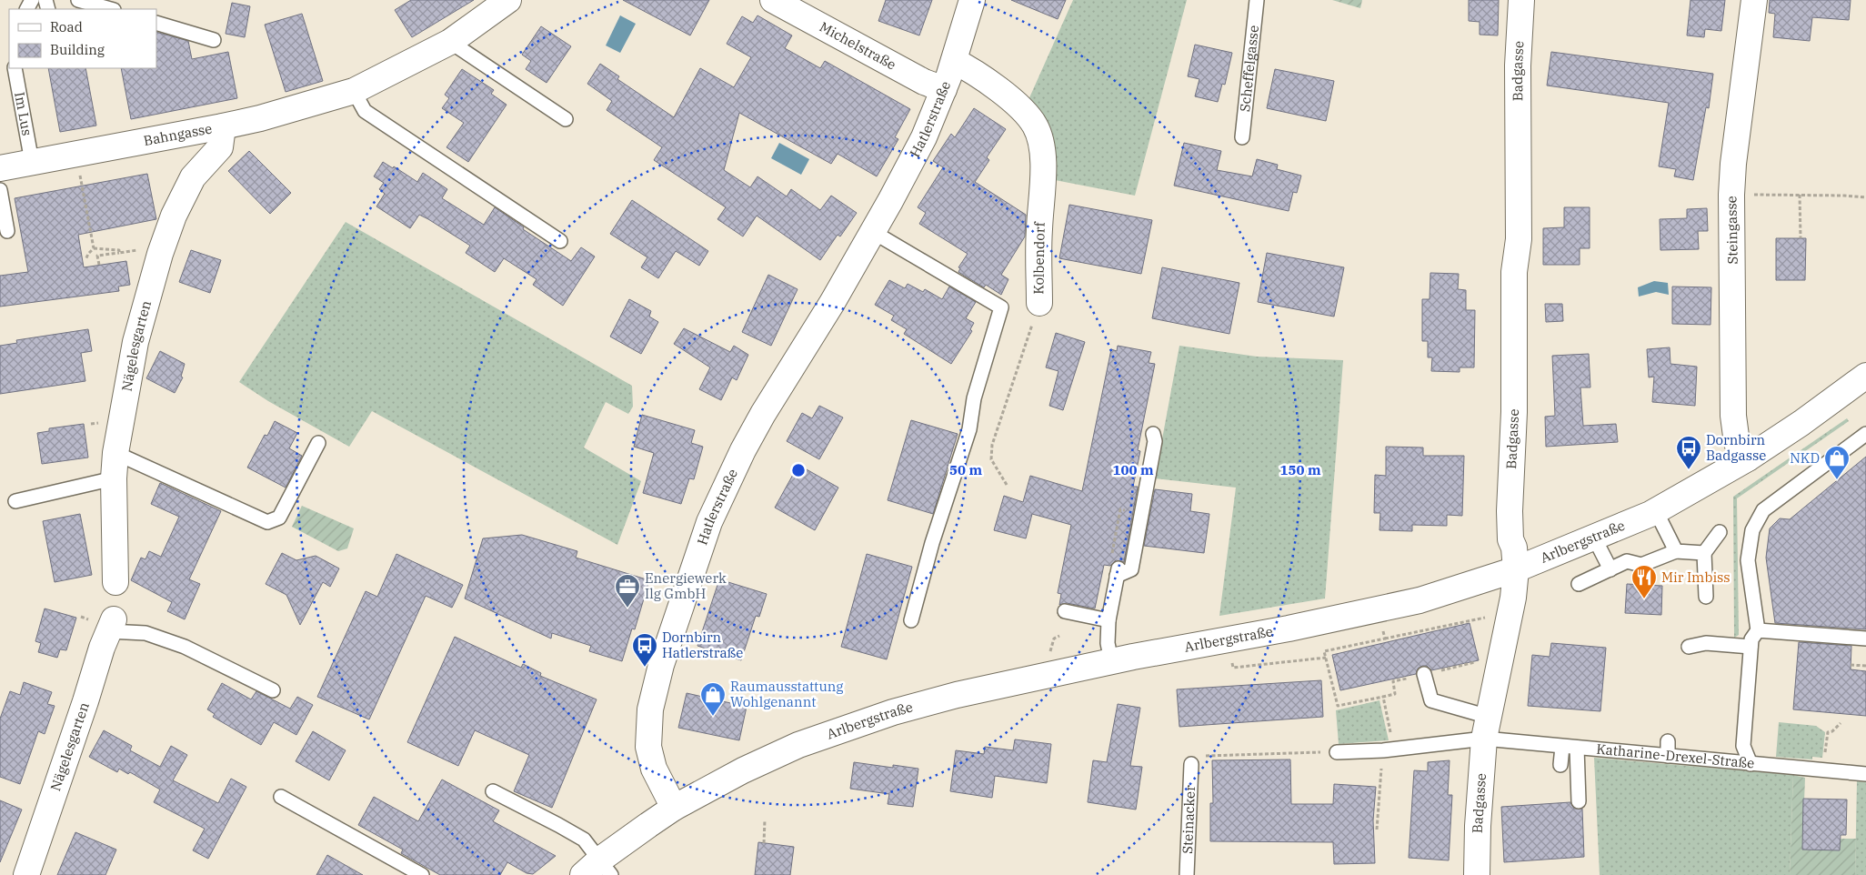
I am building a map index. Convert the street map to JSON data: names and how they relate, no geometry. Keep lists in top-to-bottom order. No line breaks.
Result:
{"streets":{"street":["Michelstraße","Badgasse","Hatlerstraße","Bahngasse","Steingasse","Kolbendorf","Nägelesgarten","Arlbergstraße"],"lane":["Scheffelgasse","Im Lus","Katharine-Drexel-Straße","Steinacker"]},"crossings":[["Michelstraße","Hatlerstraße"],["Badgasse","Arlbergstraße"],["Badgasse","Katharine-Drexel-Straße"],["Im Lus","Bahngasse"],["Hatlerstraße","Kolbendorf"],["Hatlerstraße","Arlbergstraße"],["Bahngasse","Nägelesgarten"],["Steingasse","Arlbergstraße"]],"places":{"bus stop":["Dornbirn Badgasse","Dornbirn Hatlerstraße"],"shop":["NKD","Raumausstattung Wohlgenannt"],"restaurant":["Mir Imbiss"],"office":["Energiewerk Ilg GmbH"]},"legend":["Road","Building"],"rings":["50 m","100 m","150 m"]}
